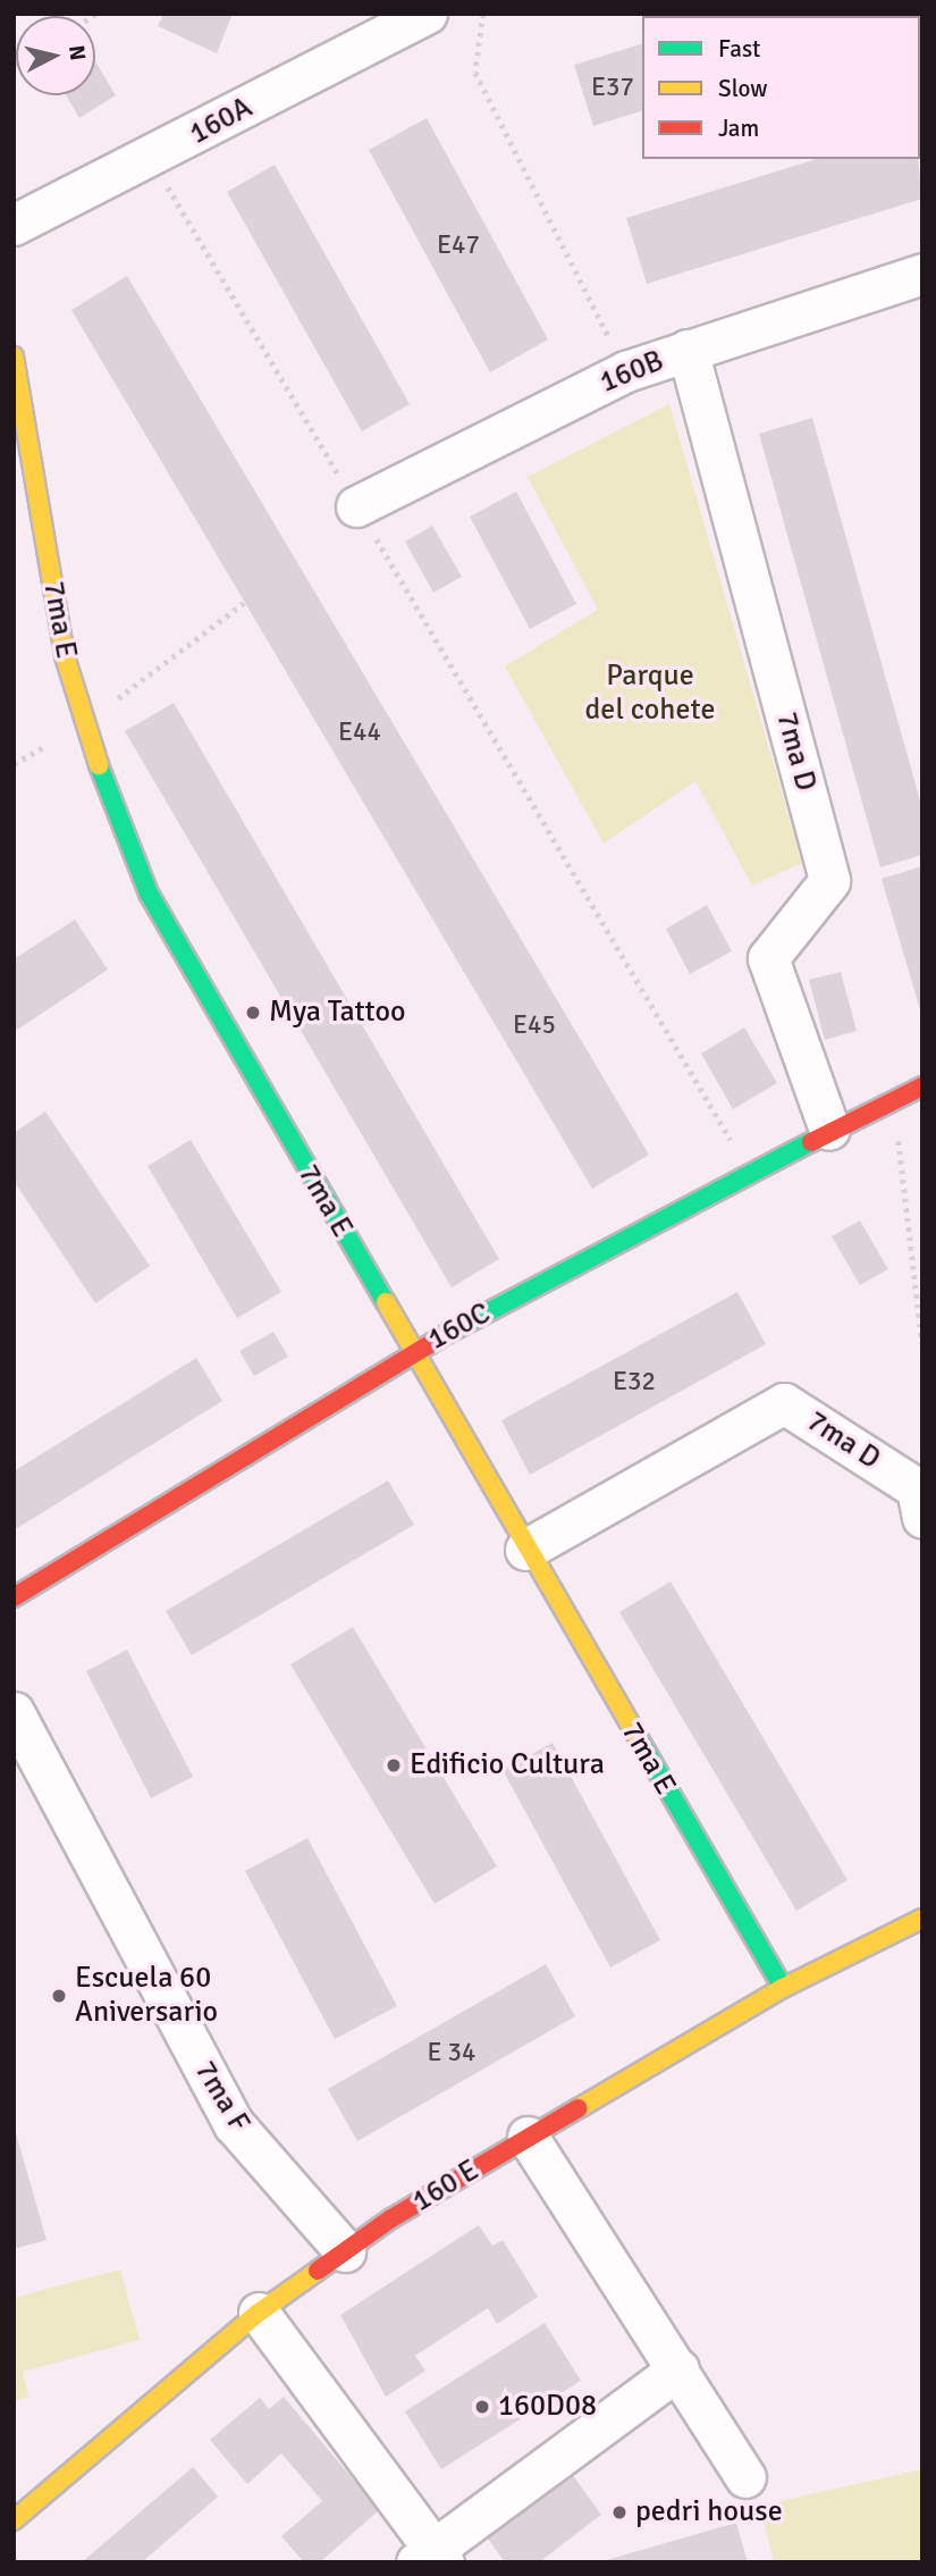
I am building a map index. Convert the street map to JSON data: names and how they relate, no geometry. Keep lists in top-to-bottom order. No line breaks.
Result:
{"streets":{"street":["160A","160B","7ma E","7ma D","160C","7ma F","160 E"]},"crossings":[["160B","7ma D"],["7ma E","7ma D"],["7ma E","160C"],["7ma E","160 E"],["7ma D","160C"],["7ma F","160 E"]],"parks":["Parque del cohete"],"places":["Mya Tattoo","Edificio Cultura","Escuela 60 Aniversario","160D08","pedri house"],"house_numbers":["E37","E47","E44","E45","E32","E 34"],"legend":["Fast","Slow","Jam"],"north":"right"}
